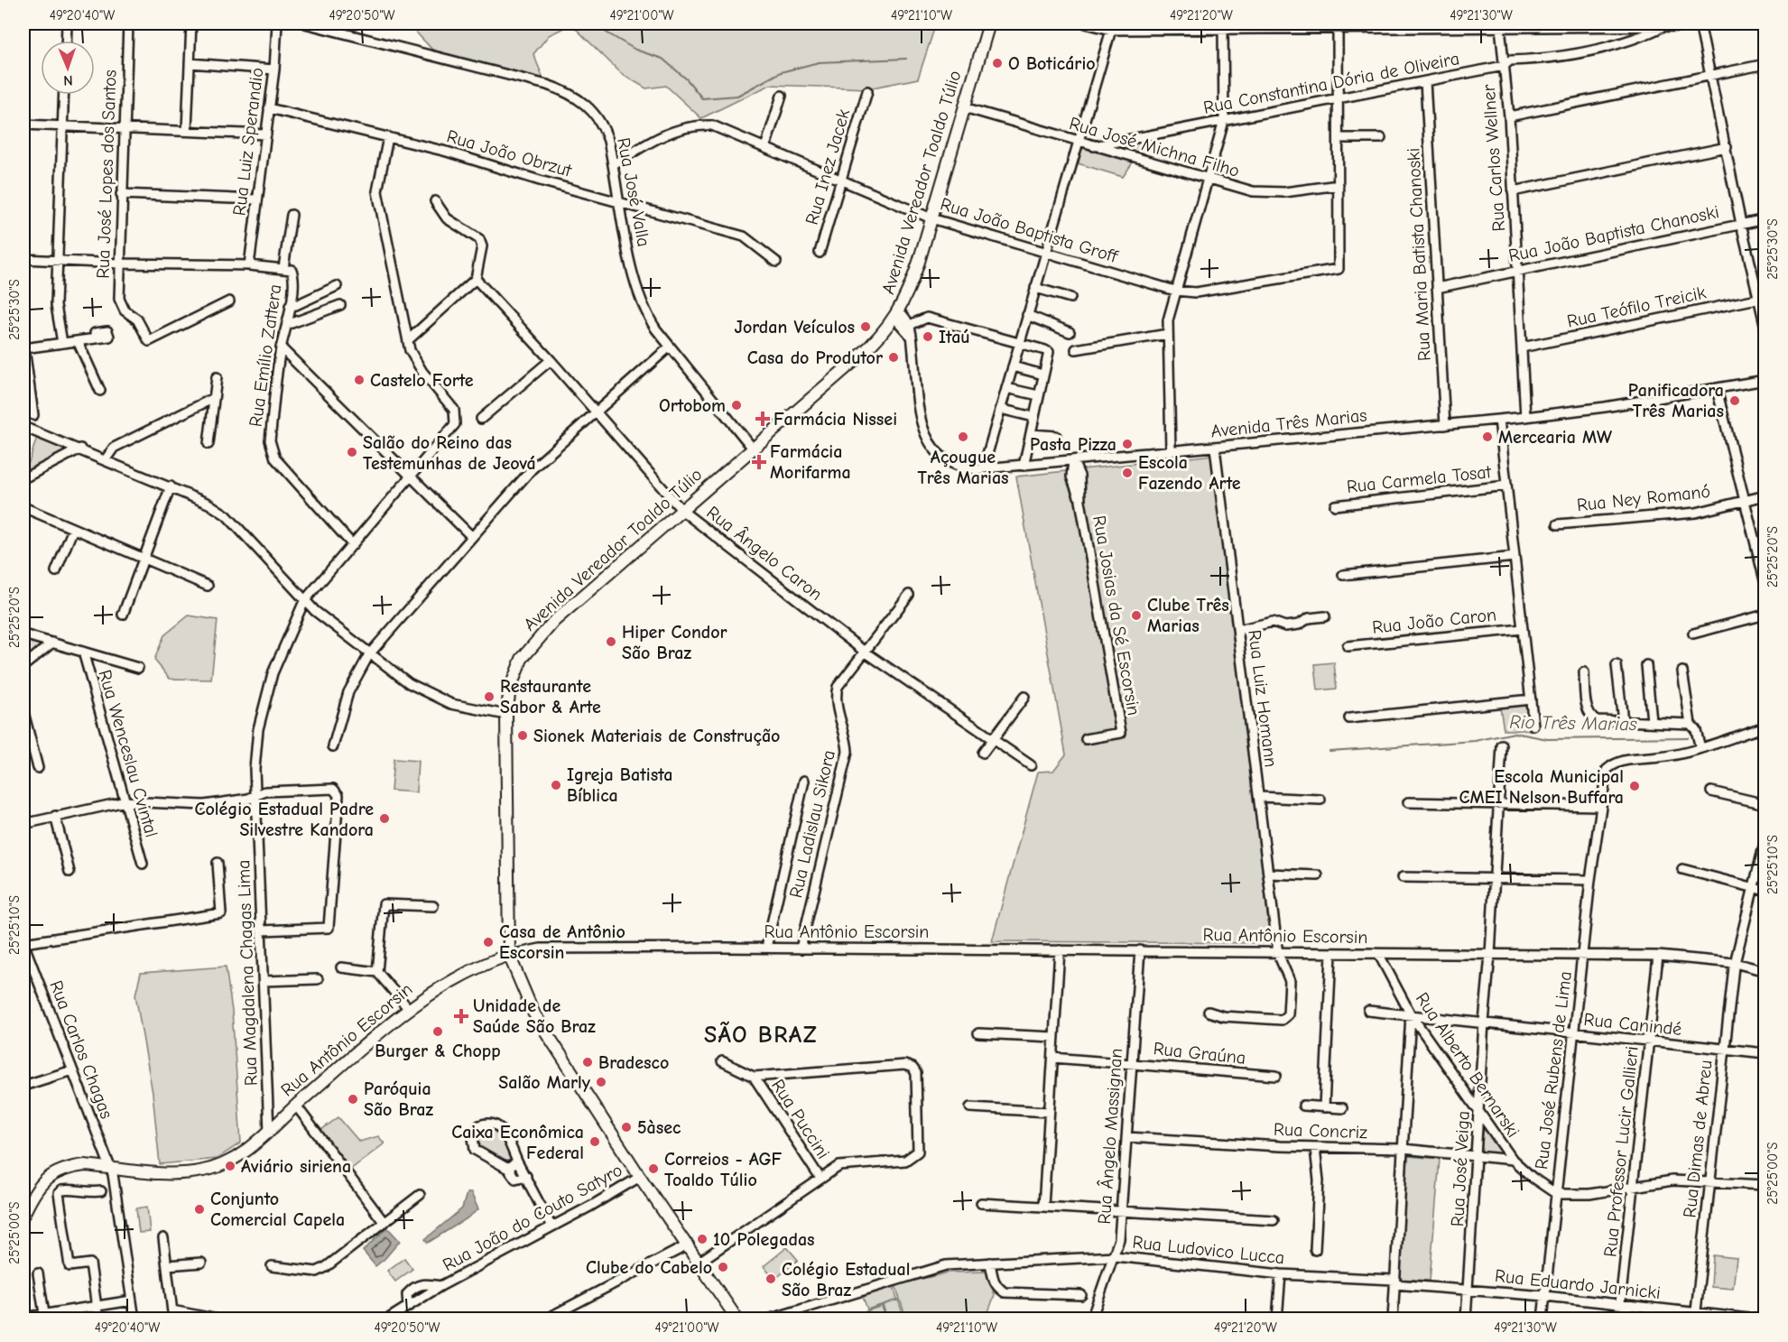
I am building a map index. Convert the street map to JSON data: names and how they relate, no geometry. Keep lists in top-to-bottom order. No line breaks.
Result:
{"streets":{"main road":["Avenida Vereador Toaldo Túlio","Rua Antônio Escorsin"],"street":["Rua Constantina Dória de Oliveira","Rua Luiz Sperandio","Rua José Michna Filho","Rua João Obrzut","Rua Carlos Wellner","Rua Inez Jacek","Rua José Lopes dos Santos","Rua José Valla","Rua João Baptista Groff","Rua João Baptista Chanoski","Rua Maria Batista Chanoski","Rua Teófilo Treicik","Rua Emílio Zattera","Avenida Três Marias","Rua Carmela Tosat","Rua Ney Romanó","Rua Ângelo Caron","Rua Josias da Sé Escorsin","Rua João Caron","Rua Luiz Homann","Rua Wenceslau Cvintal","Rua Ladislau Sikora","Rua Magdalena Chagas Lima","Rua Canindé","Rua Carlos Chagas","Rua Graúna","Rua Alberto Bernarski","Rua José Rubens de Lima","Rua Puccini","Rua Concriz","Rua Ângelo Massignan","Rua Dimas de Abreu","Rua Professor Lucir Gallieri","Rua José Veiga","Rua João do Couto Satyro","Rua Ludovico Lucca","Rua Eduardo Jarnicki"]},"crossings":[["Rua Constantina Dória de Oliveira","Rua José Michna Filho"],["Rua Constantina Dória de Oliveira","Rua Carlos Wellner"],["Rua Constantina Dória de Oliveira","Rua Maria Batista Chanoski"],["Rua Luiz Sperandio","Rua João Obrzut"],["Rua José Michna Filho","Avenida Vereador Toaldo Túlio"],["Rua José Michna Filho","Rua João Baptista Groff"],["Rua João Obrzut","Rua José Valla"],["Rua Carlos Wellner","Rua João Baptista Chanoski"],["Rua Carlos Wellner","Rua Teófilo Treicik"],["Rua Carlos Wellner","Avenida Três Marias"],["Rua Inez Jacek","Rua João Baptista Groff"],["Avenida Vereador Toaldo Túlio","Rua José Valla"],["Avenida Vereador Toaldo Túlio","Rua João Baptista Groff"],["Avenida Vereador Toaldo Túlio","Rua Ângelo Caron"],["Avenida Vereador Toaldo Túlio","Rua Antônio Escorsin"],["Avenida Vereador Toaldo Túlio","Rua João do Couto Satyro"],["Rua José Valla","Rua João Baptista Groff"],["Rua João Baptista Chanoski","Rua Maria Batista Chanoski"],["Rua Maria Batista Chanoski","Avenida Três Marias"],["Rua Emílio Zattera","Rua Magdalena Chagas Lima"],["Avenida Três Marias","Rua Josias da Sé Escorsin"],["Avenida Três Marias","Rua Luiz Homann"],["Rua Ângelo Caron","Rua Ladislau Sikora"],["Rua Luiz Homann","Rua Antônio Escorsin"],["Rua Ladislau Sikora","Rua Antônio Escorsin"],["Rua Antônio Escorsin","Rua Magdalena Chagas Lima"],["Rua Antônio Escorsin","Rua Carlos Chagas"],["Rua Antônio Escorsin","Rua Alberto Bernarski"],["Rua Antônio Escorsin","Rua José Rubens de Lima"],["Rua Antônio Escorsin","Rua Ângelo Massignan"],["Rua Antônio Escorsin","Rua Dimas de Abreu"],["Rua Antônio Escorsin","Rua Professor Lucir Gallieri"],["Rua Antônio Escorsin","Rua José Veiga"],["Rua Canindé","Rua Alberto Bernarski"],["Rua Canindé","Rua José Rubens de Lima"],["Rua Canindé","Rua Dimas de Abreu"],["Rua Canindé","Rua Professor Lucir Gallieri"],["Rua Canindé","Rua José Veiga"],["Rua Graúna","Rua Ângelo Massignan"],["Rua Alberto Bernarski","Rua José Rubens de Lima"],["Rua Alberto Bernarski","Rua Concriz"],["Rua Alberto Bernarski","Rua José Veiga"],["Rua José Rubens de Lima","Rua Eduardo Jarnicki"],["Rua Concriz","Rua Ângelo Massignan"],["Rua Concriz","Rua José Veiga"],["Rua Ângelo Massignan","Rua Ludovico Lucca"],["Rua Dimas de Abreu","Rua Eduardo Jarnicki"],["Rua Professor Lucir Gallieri","Rua Eduardo Jarnicki"],["Rua José Veiga","Rua Eduardo Jarnicki"],["Rua Ludovico Lucca","Rua Eduardo Jarnicki"]],"districts":["SÃO BRAZ"],"water":["Rio Três Marias"],"places":{"other":["O Boticário","Jordan Veículos","Itaú","Casa do Produtor","Castelo Forte","Panificadora Três Marias","Ortobom","Açougue Três Marias","Mercearia MW","Pasta Pizza","Salão do Reino das Testemunhas de Jeová","Escola Fazendo Arte","Clube Três Marias","Hiper Condor São Braz","Restaurante Sabor & Arte","Sionek Materiais de Construção","Igreja Batista Bíblica","Escola Municipal CMEI Nelson Buffara","Colégio Estadual Padre Silvestre Kandora","Casa de Antônio Escorsin","Burger & Chopp","Bradesco","Salão Marly","Paróquia São Braz","5àsec","Caixa Econômica Federal","Aviário siriena","Correios - AGF Toaldo Túlio","Conjunto Comercial Capela","10 Polegadas","Clube do Cabelo","Colégio Estadual São Braz"],"health":["Farmácia Nissei","Farmácia Morifarma","Unidade de Saúde São Braz"]},"north":"bottom","coordinates":["49°20'40\"W","49°20'50\"W","49°21'00\"W","49°21'10\"W","49°21'20\"W","49°21'30\"W","25°25'30\"S","25°25'20\"S","25°25'10\"S","25°25'00\"S"]}
